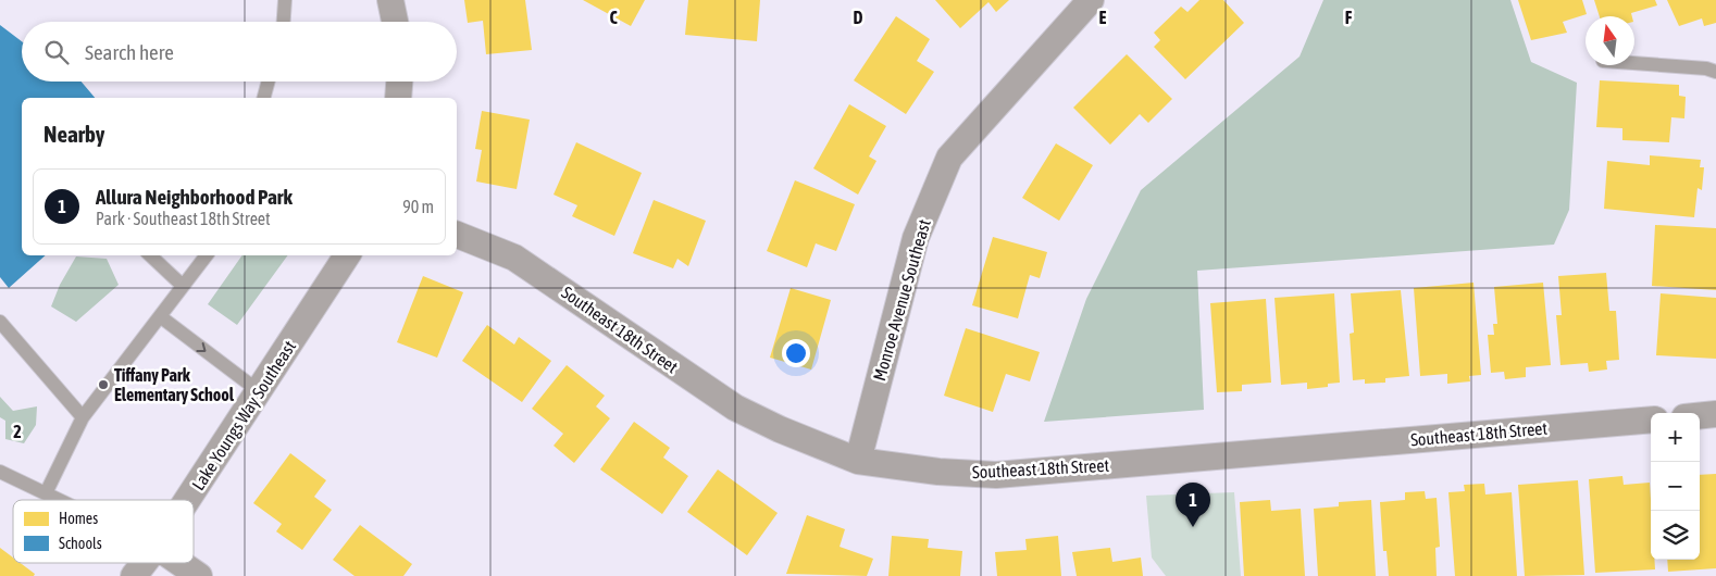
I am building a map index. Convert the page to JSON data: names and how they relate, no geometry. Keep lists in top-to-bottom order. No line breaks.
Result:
{"streets":{"street":["Monroe Avenue Southeast","Southeast 18th Street","Lake Youngs Way Southeast"]},"crossings":[["Monroe Avenue Southeast","Southeast 18th Street"]],"places":["Tiffany Park Elementary School"],"legend":["Homes","Schools"],"north":"top","page":{"search":"Search here","heading":"Nearby","list":[{"mark":"1","name":"Allura Neighborhood Park","note":"Park · Southeast 18th Street","value":"90 m"}],"map_buttons":["+","−"],"pins":"1"},"grid":{"columns":["C","D","E","F"],"rows":["2"]}}
